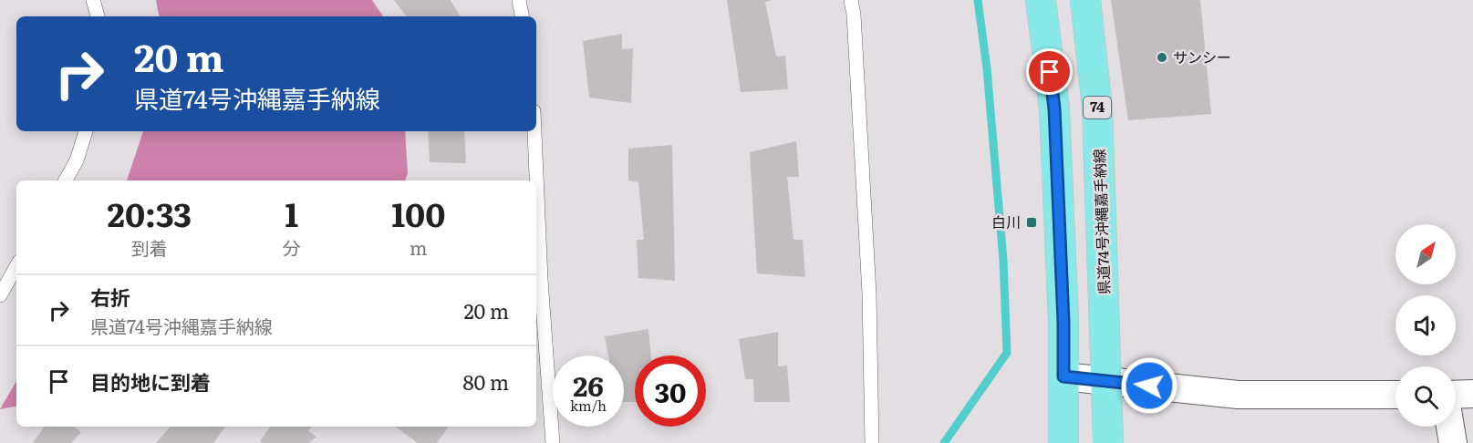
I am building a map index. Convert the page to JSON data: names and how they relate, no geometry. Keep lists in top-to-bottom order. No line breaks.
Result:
{"streets":{"main road":["74","県道74号沖縄嘉手納線"]},"places":{"other":["サンシー"],"transit":["白川"]},"north":"top right","page":{"turn":["20 m","県道74号沖縄嘉手納線"],"eta":["20:33","到着","1","分","100","m"],"list":[{"name":"右折","note":"県道74号沖縄嘉手納線","value":"20 m"},{"name":"目的地に到着","value":"80 m"}],"speed":"26 km/h","limit":"30"}}
